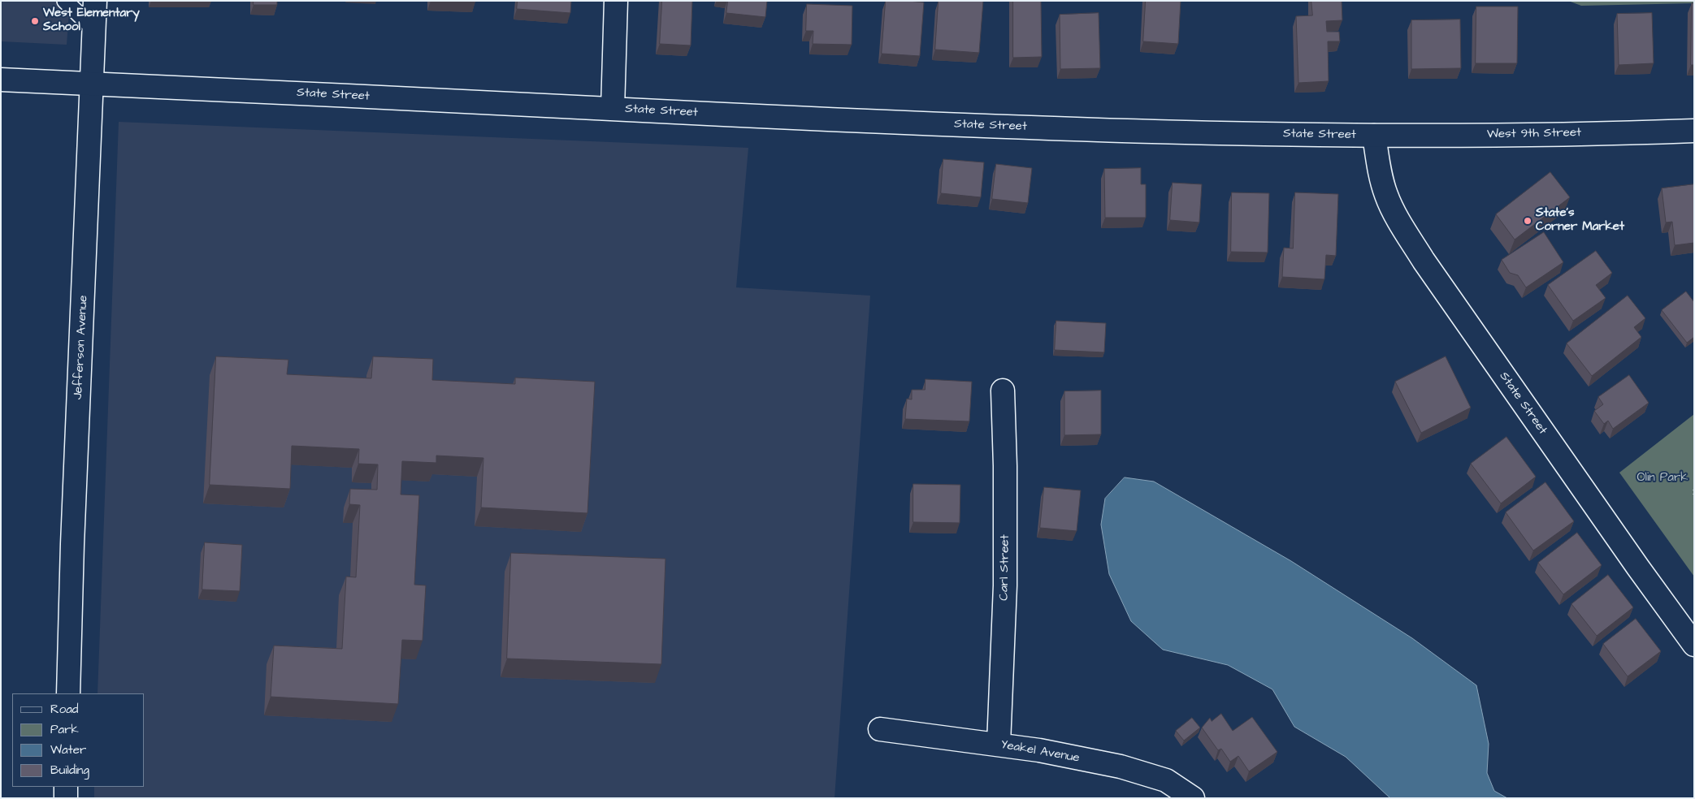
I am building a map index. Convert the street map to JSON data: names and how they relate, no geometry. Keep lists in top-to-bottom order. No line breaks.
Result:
{"streets":{"street":["State Street","West 9th Street","Jefferson Avenue","Carl Street","Yeakel Avenue"]},"crossings":[["State Street","West 9th Street"],["State Street","Jefferson Avenue"],["Carl Street","Yeakel Avenue"]],"parks":["Olin Park"],"places":["West Elementary School","State's Corner Market"],"legend":["Road","Park","Water","Building"]}
